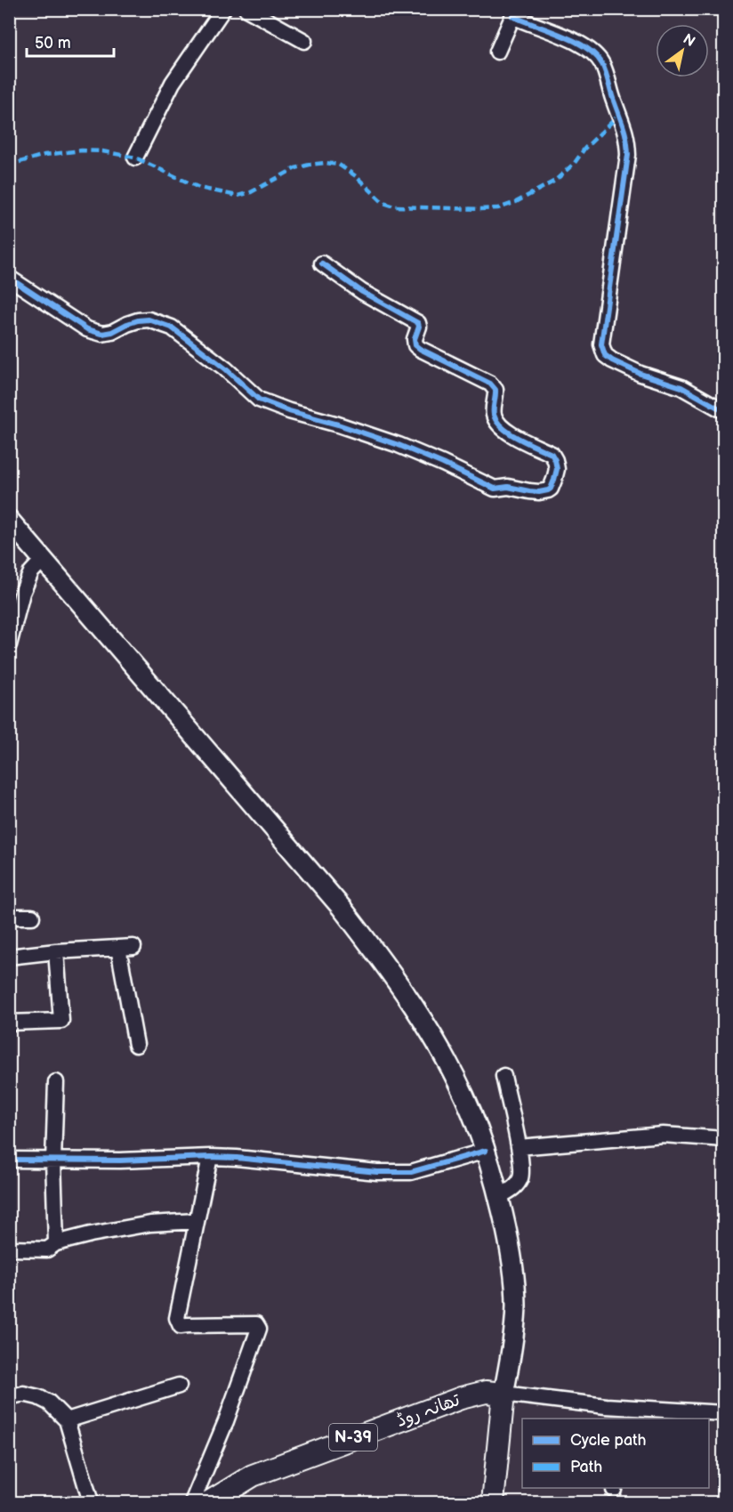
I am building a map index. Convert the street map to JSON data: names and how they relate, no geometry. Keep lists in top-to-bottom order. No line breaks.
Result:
{"streets":{"highway":["تھانہ روڈ","N-39"]},"legend":["Cycle path","Path"],"scale_bar":"50 m","north":"top right"}
